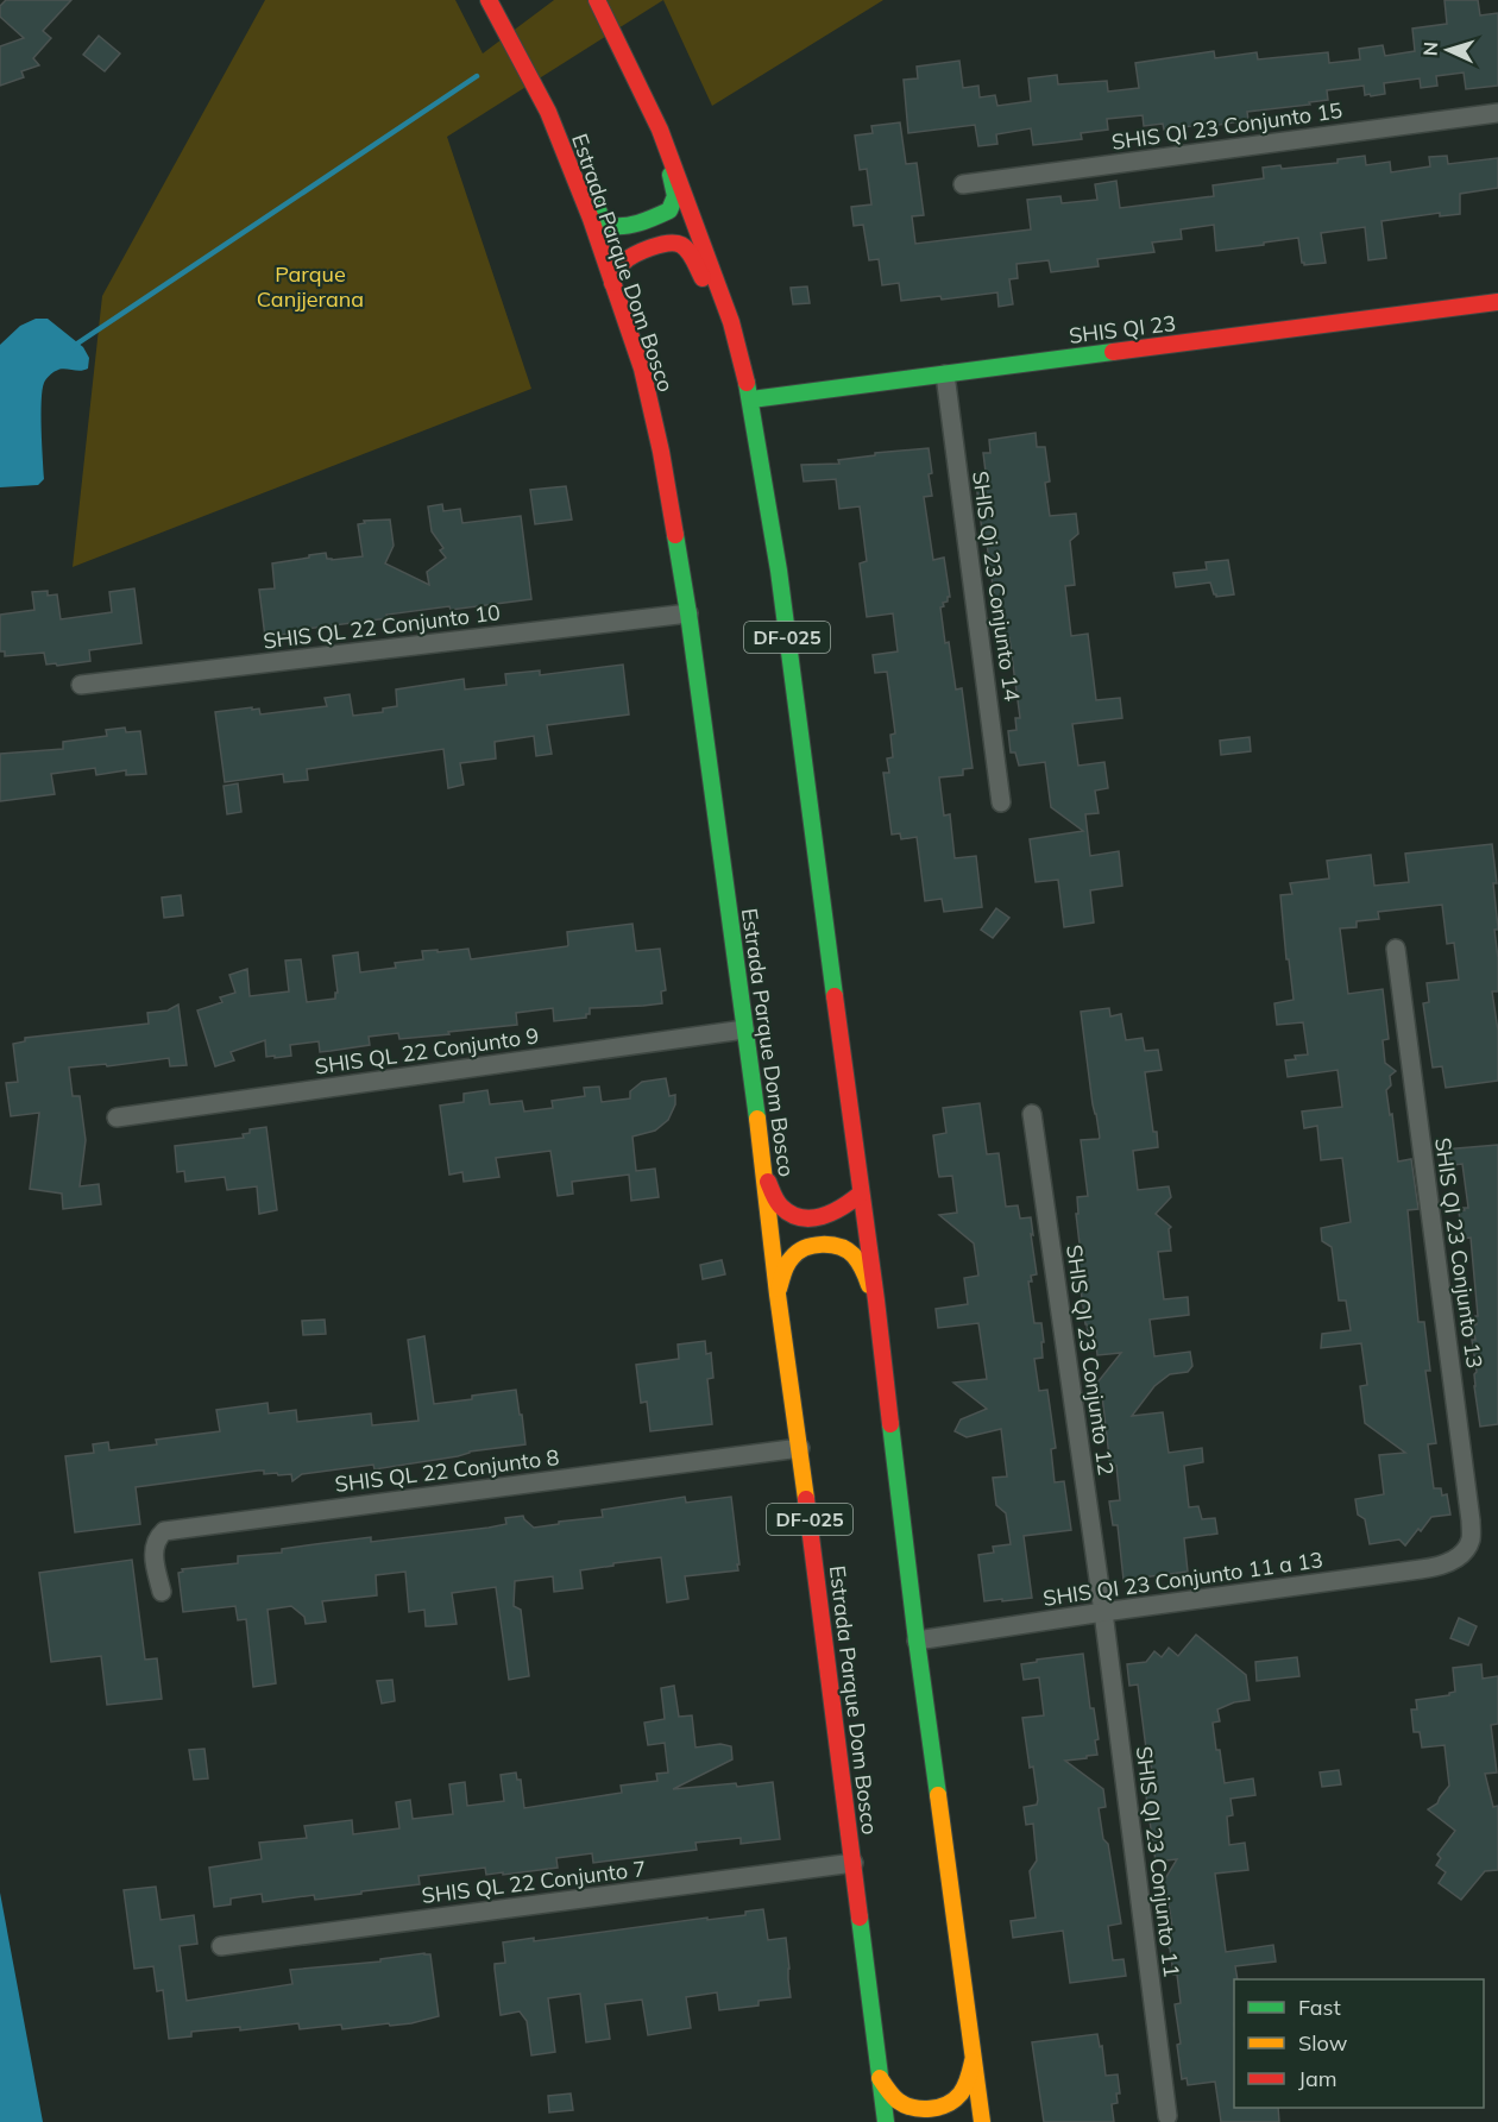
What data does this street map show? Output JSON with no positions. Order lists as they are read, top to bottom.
{
  "streets": {
    "main road": ["Estrada Parque Dom Bosco", "SHIS QI 23", "DF-025"],
    "street": [
      "SHIS QI 23 Conjunto 15",
      "SHIS Qi 23 Conjunto 14",
      "SHIS QL 22 Conjunto 10",
      "SHIS QL 22 Conjunto 9",
      "SHIS QI 23 Conjunto 13",
      "SHIS QI 23 Conjunto 12",
      "SHIS QL 22 Conjunto 8",
      "SHIS QI 23 Conjunto 11 a 13",
      "SHIS QI 23 Conjunto 11",
      "SHIS QL 22 Conjunto 7"
    ]
  },
  "crossings": [
    ["Estrada Parque Dom Bosco", "SHIS QL 22 Conjunto 10"],
    ["Estrada Parque Dom Bosco", "SHIS QL 22 Conjunto 9"],
    ["Estrada Parque Dom Bosco", "SHIS QL 22 Conjunto 8"],
    ["Estrada Parque Dom Bosco", "SHIS QL 22 Conjunto 7"],
    ["SHIS QI 23", "SHIS Qi 23 Conjunto 14"],
    ["SHIS QI 23", "DF-025"],
    ["DF-025", "SHIS QI 23 Conjunto 11 a 13"],
    ["SHIS QI 23 Conjunto 13", "SHIS QI 23 Conjunto 11 a 13"],
    ["SHIS QI 23 Conjunto 12", "SHIS QI 23 Conjunto 11 a 13"],
    ["SHIS QI 23 Conjunto 12", "SHIS QI 23 Conjunto 11"],
    ["SHIS QI 23 Conjunto 11 a 13", "SHIS QI 23 Conjunto 11"]
  ],
  "parks": ["Parque Canjjerana"],
  "legend": ["Fast", "Slow", "Jam"],
  "north": "left"
}
